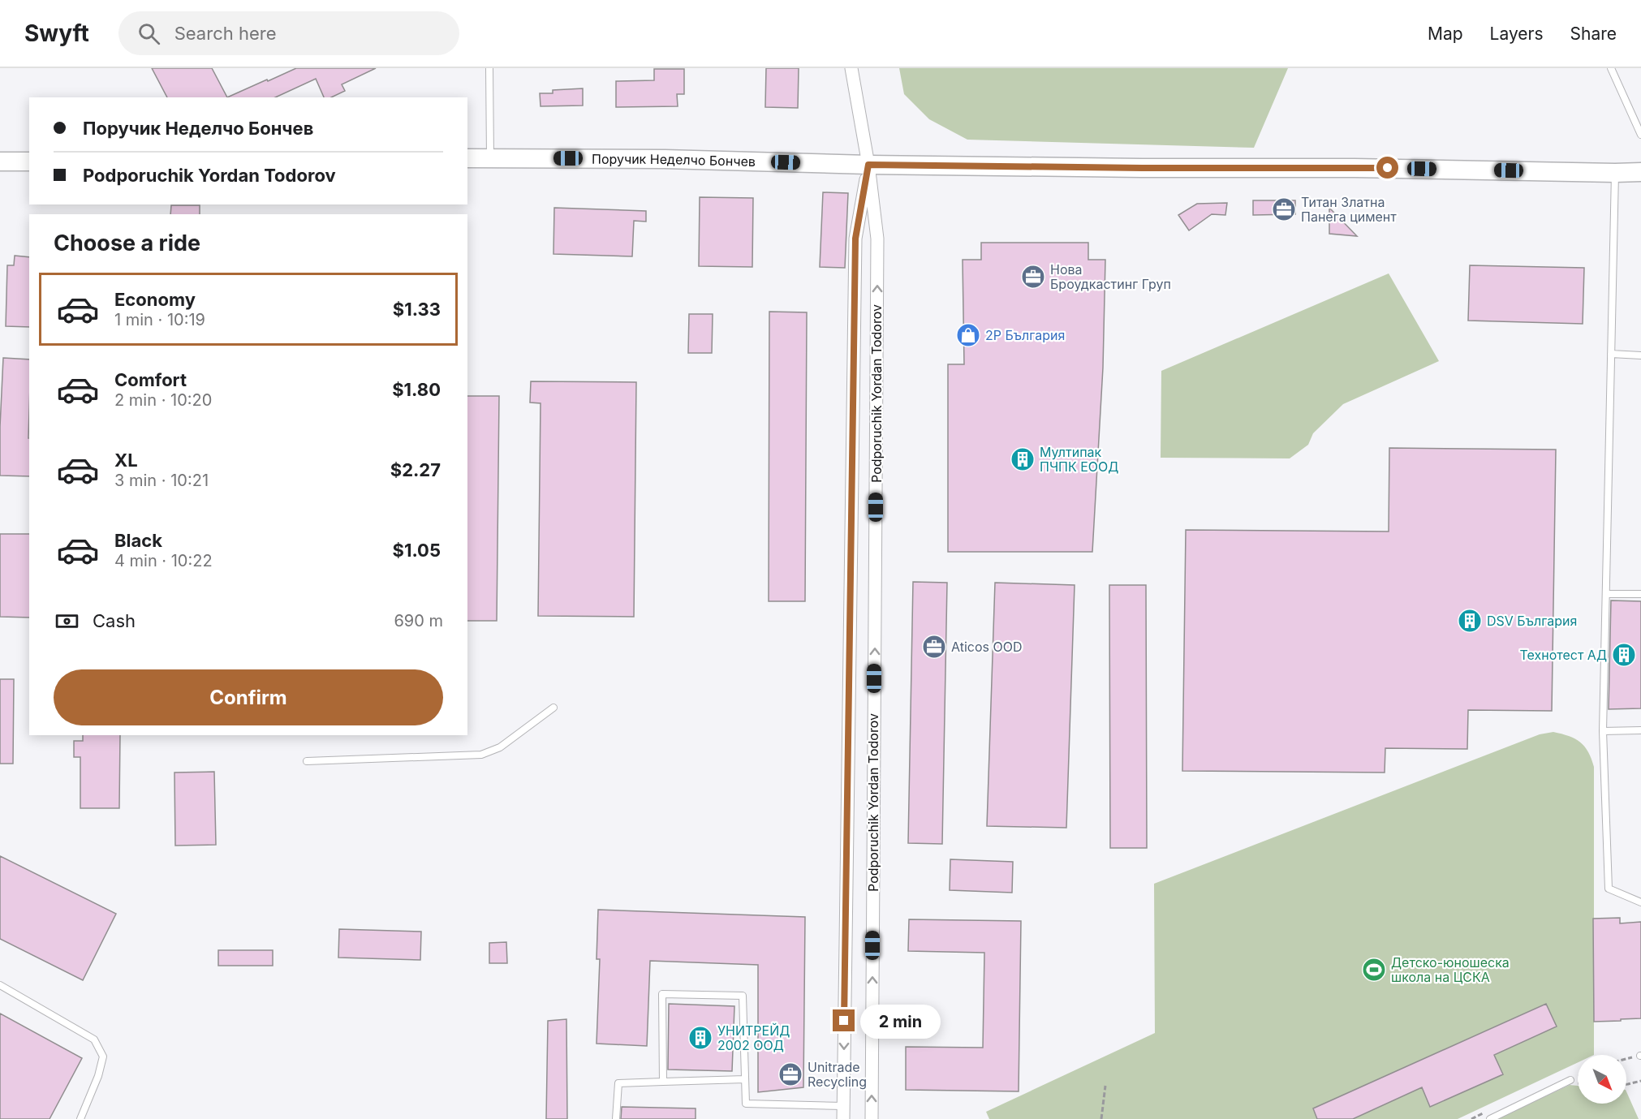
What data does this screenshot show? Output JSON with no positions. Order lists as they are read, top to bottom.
{
  "streets": {
    "street": ["Поручик Неделчо Бончев", "Podporuchik Yordan Todorov"]
  },
  "crossings": [
    ["Поручик Неделчо Бончев", "Podporuchik Yordan Todorov"]
  ],
  "places": {
    "office": [
      "Титан Златна Панега цимент",
      "Нова Броудкастинг Груп",
      "Aticos OOD",
      "Unitrade Recycling"
    ],
    "shop": ["2Р България"],
    "building": [
      "Мултипак ПЧПК ЕООД",
      "DSV България",
      "Технотест АД",
      "УНИТРЕЙД 2002 ООД"
    ],
    "sports": ["Детско-юношеска школа на ЦСКА"]
  },
  "north": "bottom right",
  "page": {
    "header": "Swyft",
    "search": "Search here",
    "nav": ["Map", "Layers", "Share"],
    "banner": ["Поручик Неделчо Бончев", "Podporuchik Yordan Todorov"],
    "heading": "Choose a ride",
    "list": [
      {
        "name": "Economy",
        "note": "1 min · 10:19",
        "value": "$1.33"
      },
      {
        "name": "Comfort",
        "note": "2 min · 10:20",
        "value": "$1.80"
      },
      {
        "name": "XL",
        "note": "3 min · 10:21",
        "value": "$2.27"
      },
      {
        "name": "Black",
        "note": "4 min · 10:22",
        "value": "$1.05"
      }
    ],
    "pay": ["Cash", "690 m"],
    "buttons": "Confirm",
    "bubble": "2 min"
  }
}
